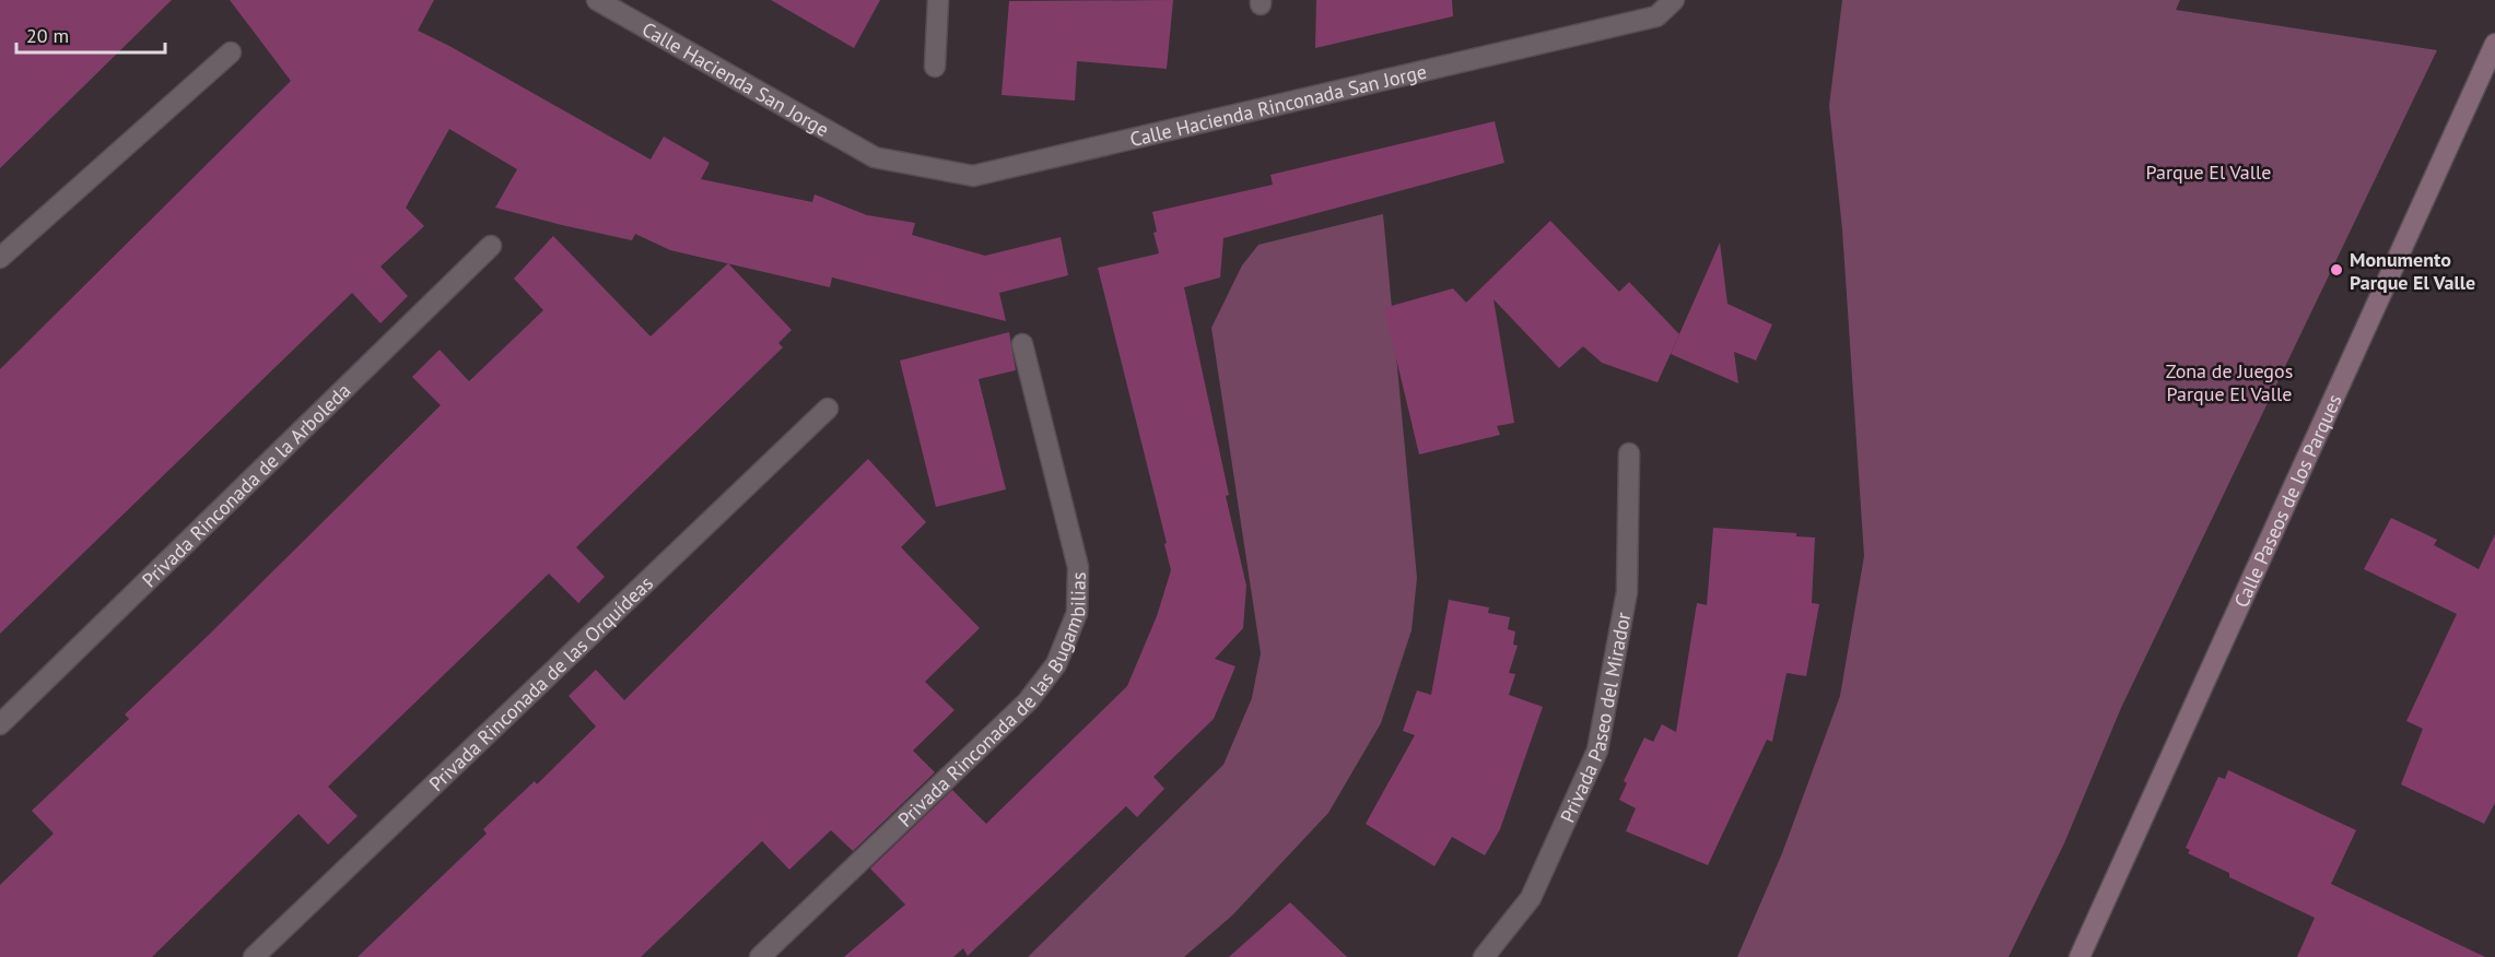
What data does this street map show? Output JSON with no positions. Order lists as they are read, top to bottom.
{
  "streets": {
    "street": [
      "Calle Hacienda San Jorge",
      "Calle Hacienda Rinconada San Jorge",
      "Privada Rinconada de la Arboleda",
      "Calle Paseos de los Parques",
      "Privada Rinconada de las Orquídeas",
      "Privada Rinconada de las Bugambilias",
      "Privada Paseo del Mirador"
    ]
  },
  "crossings": [
    ["Calle Hacienda San Jorge", "Calle Hacienda Rinconada San Jorge"]
  ],
  "parks": ["Parque El Valle", "Zona de Juegos Parque El Valle"],
  "places": ["Monumento Parque El Valle"],
  "scale_bar": "20 m"
}
